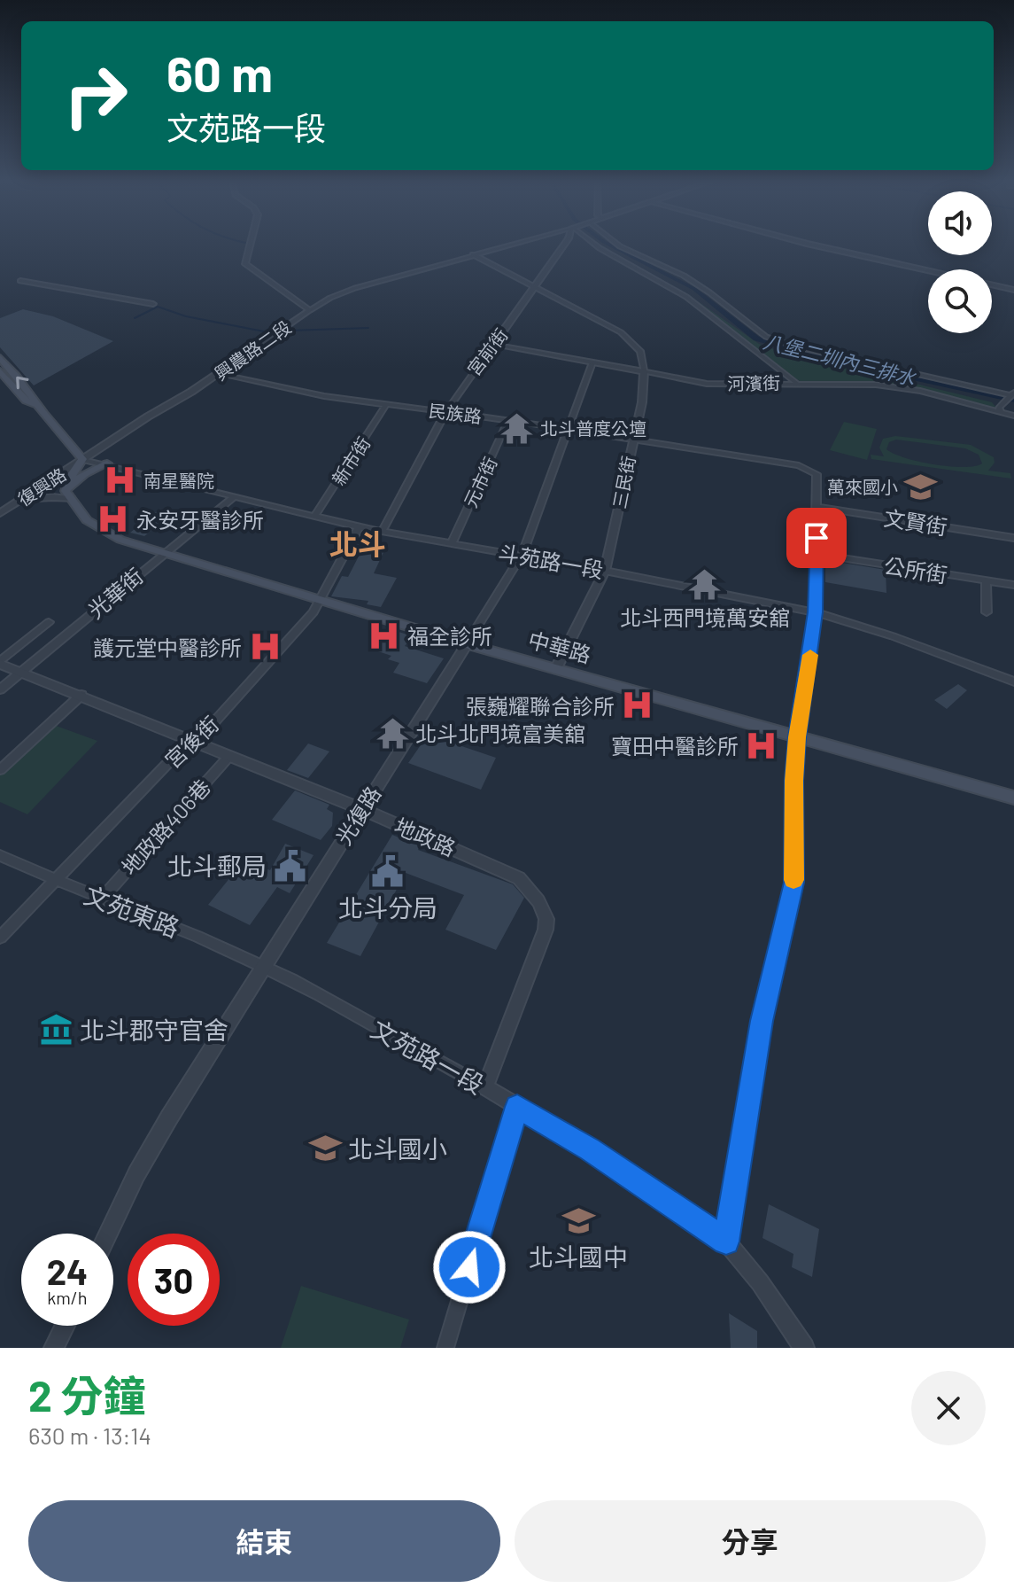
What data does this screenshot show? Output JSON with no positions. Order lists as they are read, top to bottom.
{
  "streets": {
    "main road": ["中華路"],
    "street": [
      "興農路二段",
      "宮前街",
      "河濱街",
      "民族路",
      "新市街",
      "元市街",
      "三民街",
      "復興路",
      "文賢街",
      "斗苑路一段",
      "公所街",
      "光華街",
      "宮後街",
      "光復路",
      "地政路406巷",
      "地政路",
      "文苑東路",
      "文苑路一段"
    ]
  },
  "crossings": [
    ["興農路二段", "民族路"],
    ["興農路二段", "復興路"],
    ["興農路二段", "斗苑路一段"],
    ["宮前街", "河濱街"],
    ["宮前街", "民族路"],
    ["宮前街", "三民街"],
    ["宮前街", "斗苑路一段"],
    ["河濱街", "三民街"],
    ["河濱街", "光復路"],
    ["民族路", "新市街"],
    ["民族路", "元市街"],
    ["民族路", "三民街"],
    ["民族路", "文賢街"],
    ["民族路", "光復路"],
    ["新市街", "斗苑路一段"],
    ["元市街", "斗苑路一段"],
    ["三民街", "斗苑路一段"],
    ["三民街", "中華路"],
    ["復興路", "斗苑路一段"],
    ["斗苑路一段", "光華街"],
    ["斗苑路一段", "宮後街"],
    ["斗苑路一段", "光復路"],
    ["光華街", "中華路"],
    ["光華街", "地政路"],
    ["中華路", "宮後街"],
    ["中華路", "光復路"],
    ["宮後街", "地政路"],
    ["宮後街", "文苑東路"],
    ["光復路", "地政路"],
    ["光復路", "文苑東路"],
    ["光復路", "文苑路一段"],
    ["地政路406巷", "地政路"],
    ["地政路406巷", "文苑東路"],
    ["地政路", "文苑路一段"],
    ["文苑東路", "文苑路一段"]
  ],
  "districts": ["北斗"],
  "water": ["八堡二圳內三排水"],
  "places": {
    "temple": ["北斗普度公壇", "北斗西門境萬安舘", "北斗北門境富美舘"],
    "hospital": [
      "南星醫院",
      "永安牙醫診所",
      "福全診所",
      "護元堂中醫診所",
      "張巍耀聯合診所",
      "寶田中醫診所"
    ],
    "school or university": ["萬來國小", "北斗國小", "北斗國中"],
    "public building": ["北斗郵局", "北斗分局"],
    "museum": ["北斗郡守官舍"]
  },
  "page": {
    "turn": ["60 m", "文苑路一段"],
    "speed": "24 km/h",
    "limit": "30",
    "heading": ["2 分鐘", "630 m · 13:14"],
    "buttons": ["結束", "分享"]
  }
}
